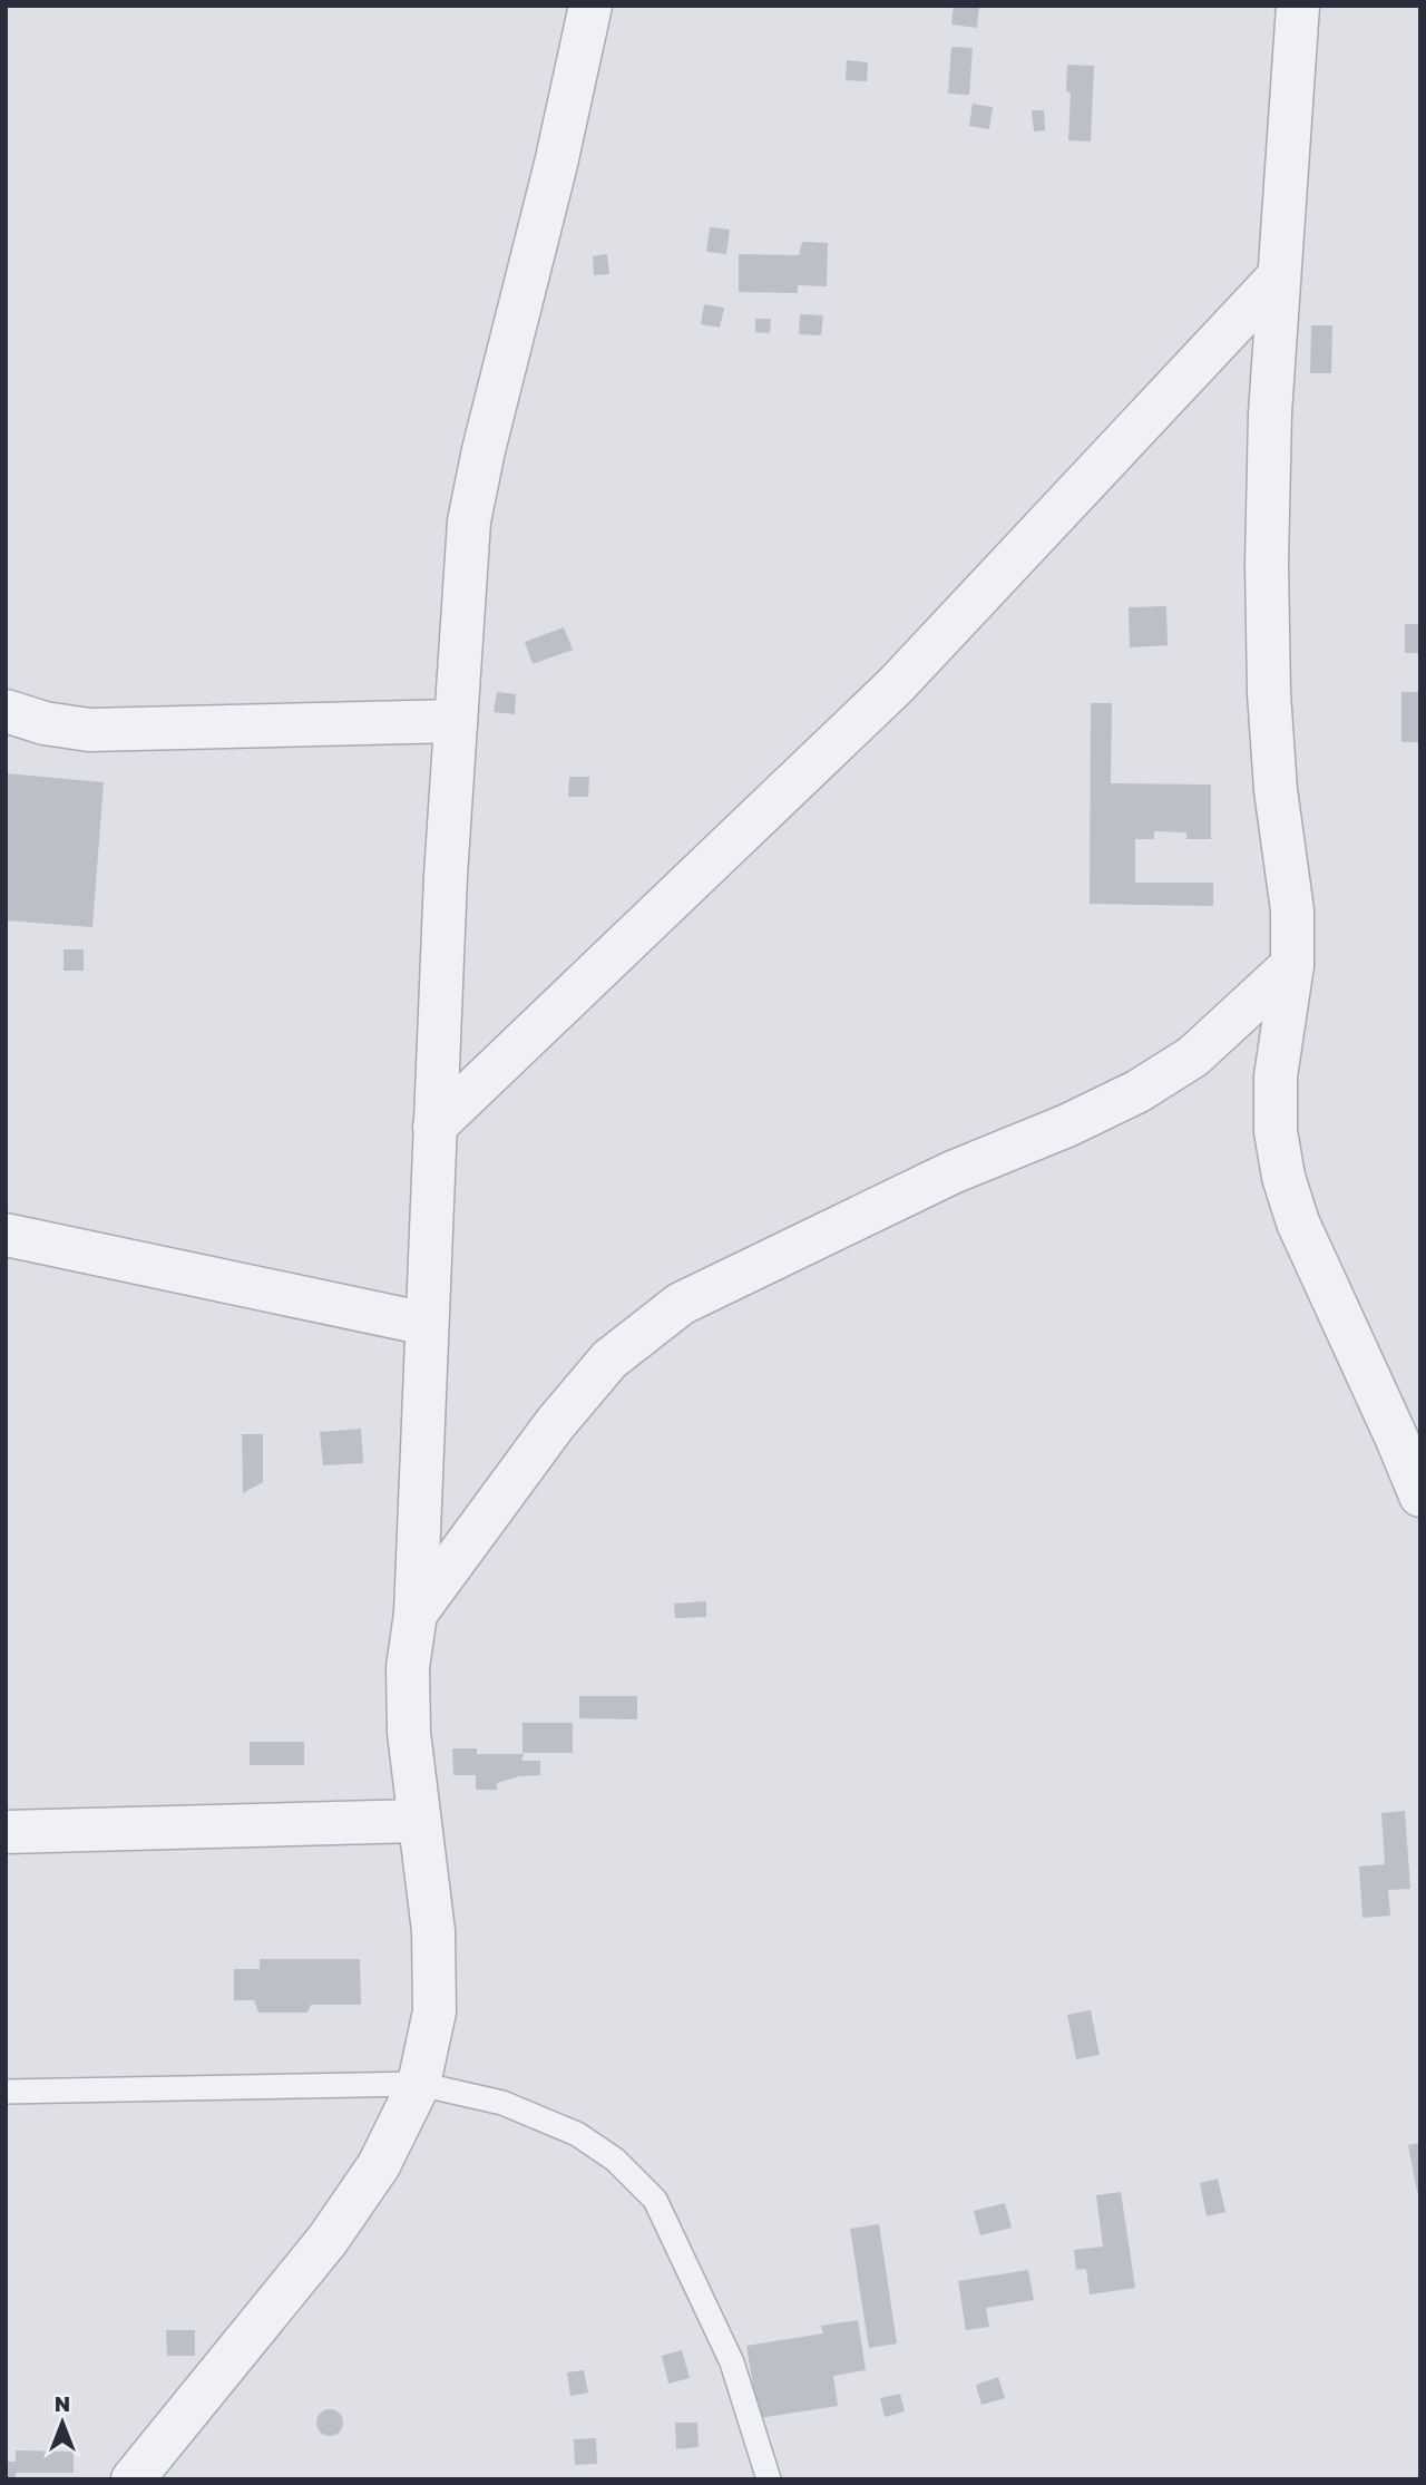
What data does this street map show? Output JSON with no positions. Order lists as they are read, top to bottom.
{
  "north": "top"
}
